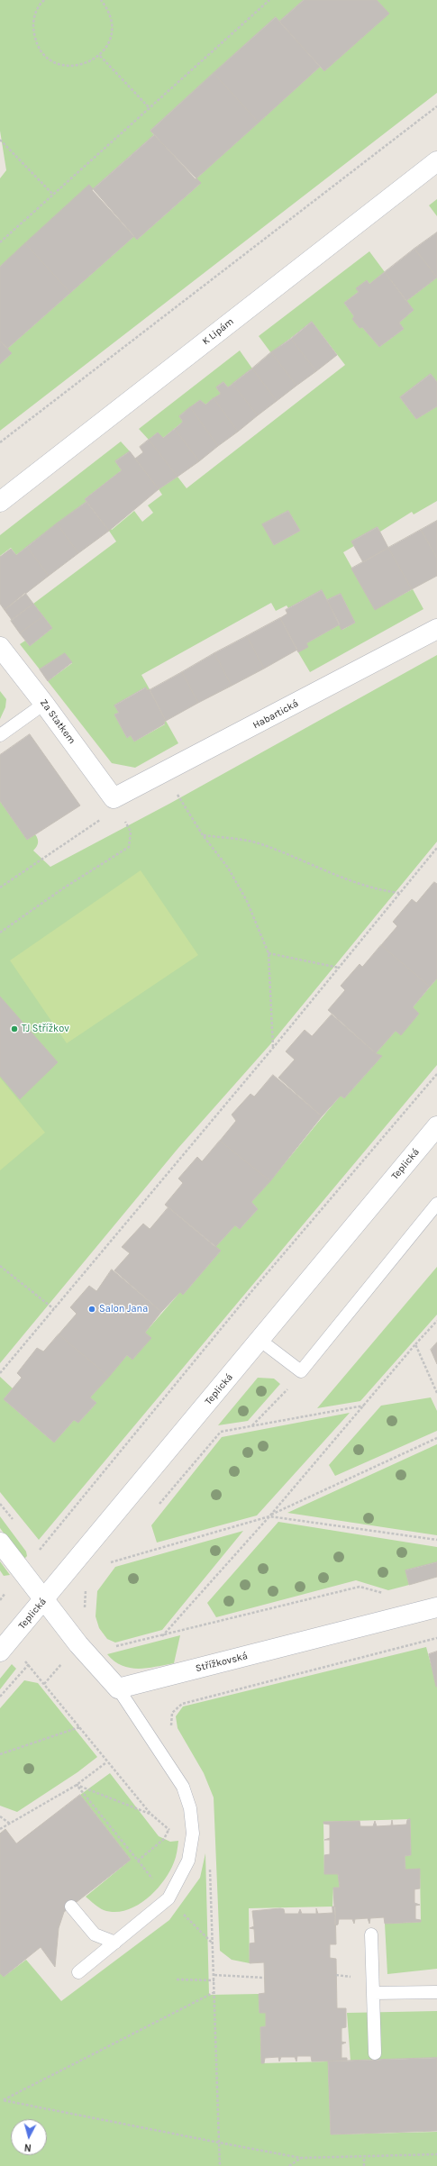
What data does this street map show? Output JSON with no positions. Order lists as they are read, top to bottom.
{
  "streets": {
    "street": [
      "K Lipám",
      "Habartická",
      "Za Statkem",
      "Teplická",
      "Střížkovská"
    ]
  },
  "crossings": [
    ["Habartická", "Za Statkem"]
  ],
  "places": ["TJ Střížkov", "Salon Jana"],
  "north": "bottom"
}
